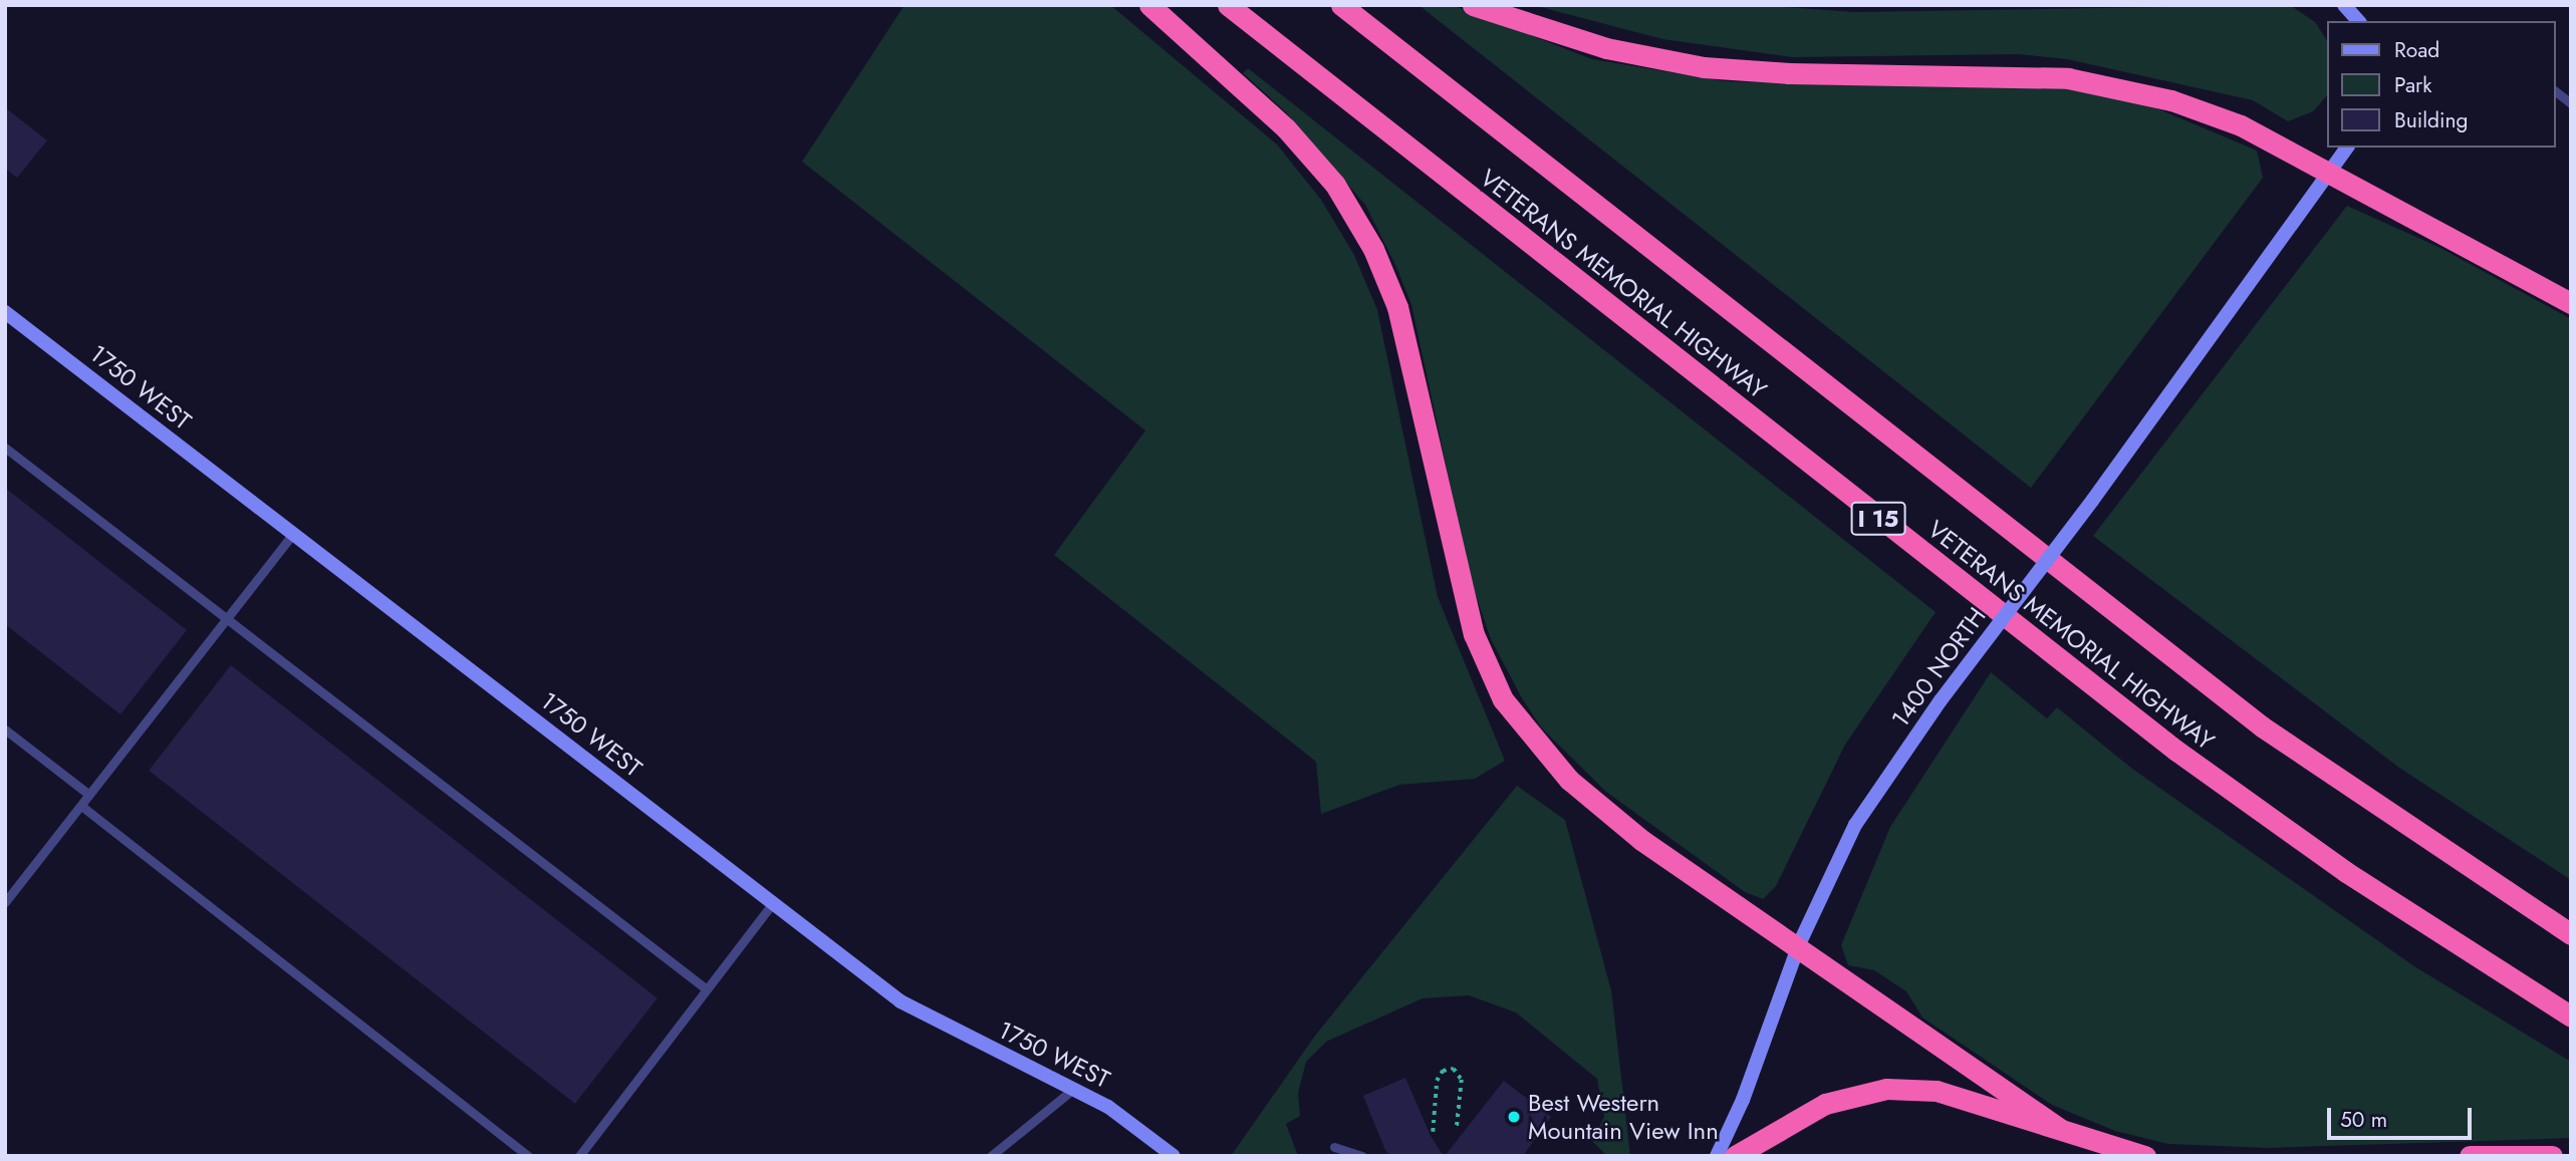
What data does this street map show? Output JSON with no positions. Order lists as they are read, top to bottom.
{
  "streets": {
    "highway": ["VETERANS MEMORIAL HIGHWAY", "I 15"],
    "street": ["1750 WEST", "1400 NORTH"]
  },
  "places": ["Best Western Mountain View Inn"],
  "legend": ["Road", "Park", "Building"],
  "scale_bar": "50 m"
}
